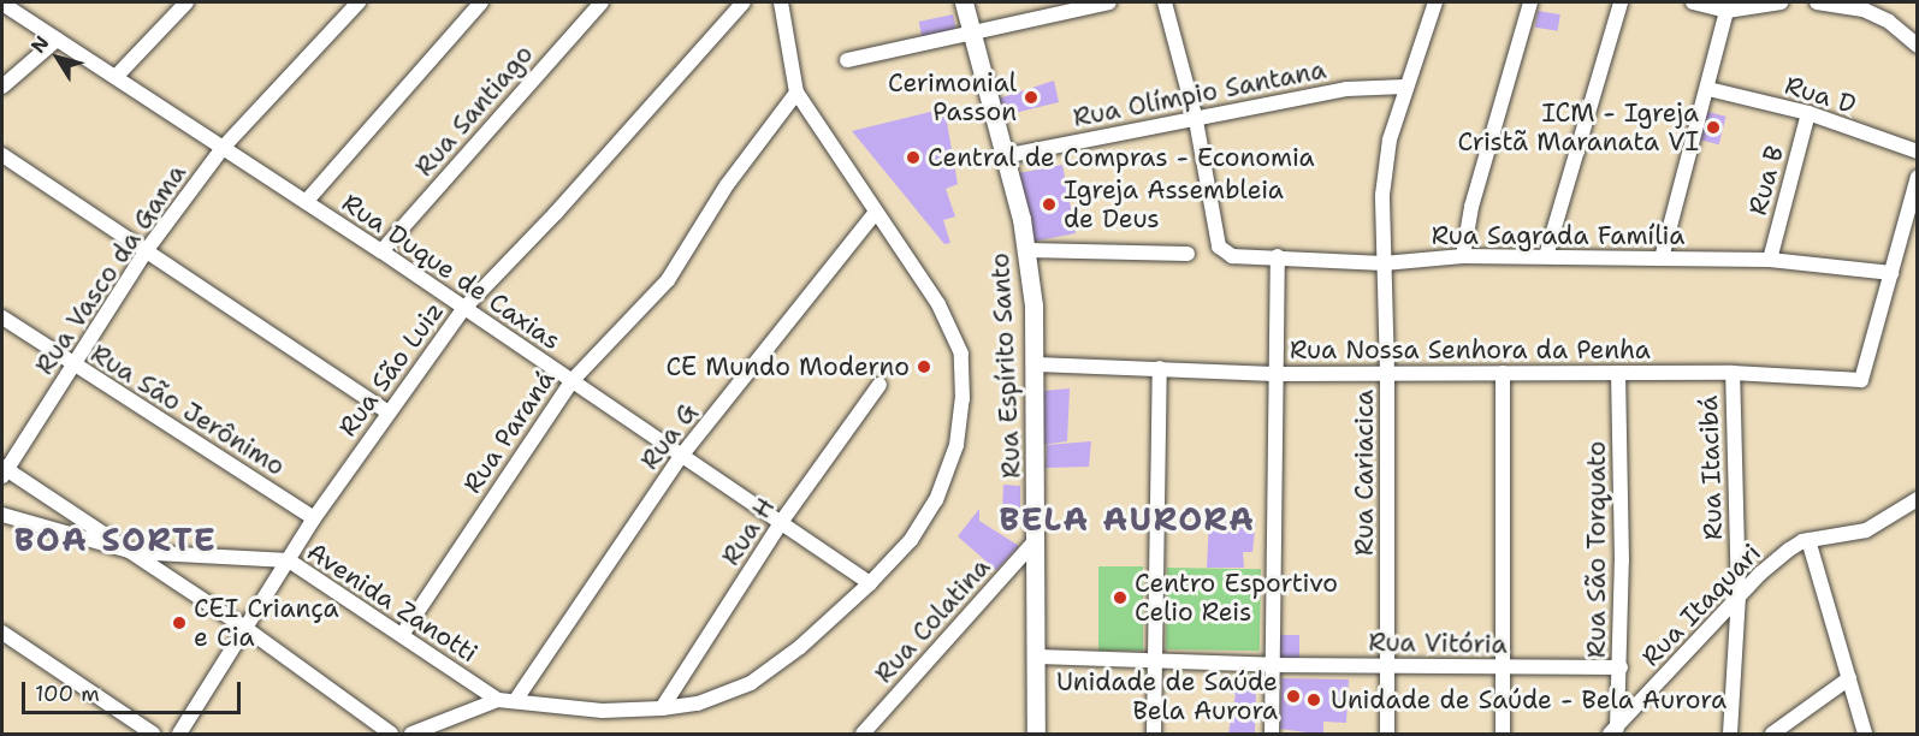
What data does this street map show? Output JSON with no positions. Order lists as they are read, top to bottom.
{
  "streets": {
    "street": [
      "Rua Olímpio Santana",
      "Rua D",
      "Rua Santiago",
      "Rua B",
      "Rua Sagrada Família",
      "Rua Vasco da Gama",
      "Rua Duque de Caxias",
      "Rua Nossa Senhora da Penha",
      "Rua Espírito Santo",
      "Rua São Luiz",
      "Rua São Jerônimo",
      "Rua Paraná",
      "Rua G",
      "Rua Itacibá",
      "Rua Cariacica",
      "Rua H",
      "Rua São Torquato",
      "Avenida Zanotti",
      "Rua Itaquari",
      "Rua Colatina",
      "Rua Vitória"
    ]
  },
  "crossings": [
    ["Rua Olímpio Santana", "Rua Sagrada Família"],
    ["Rua Olímpio Santana", "Rua Espírito Santo"],
    ["Rua Olímpio Santana", "Rua Cariacica"],
    ["Rua D", "Rua B"],
    ["Rua Santiago", "Rua Duque de Caxias"],
    ["Rua B", "Rua Sagrada Família"],
    ["Rua Sagrada Família", "Rua Nossa Senhora da Penha"],
    ["Rua Sagrada Família", "Rua Cariacica"],
    ["Rua Vasco da Gama", "Rua Duque de Caxias"],
    ["Rua Vasco da Gama", "Rua São Jerônimo"],
    ["Rua Duque de Caxias", "Rua São Luiz"],
    ["Rua Duque de Caxias", "Rua Paraná"],
    ["Rua Duque de Caxias", "Rua G"],
    ["Rua Duque de Caxias", "Rua H"],
    ["Rua Nossa Senhora da Penha", "Rua Espírito Santo"],
    ["Rua Nossa Senhora da Penha", "Rua Itacibá"],
    ["Rua Nossa Senhora da Penha", "Rua Cariacica"],
    ["Rua Nossa Senhora da Penha", "Rua São Torquato"],
    ["Rua Espírito Santo", "Rua Colatina"],
    ["Rua Espírito Santo", "Rua Vitória"],
    ["Rua São Luiz", "Rua São Jerônimo"],
    ["Rua São Luiz", "Avenida Zanotti"],
    ["Rua Paraná", "Avenida Zanotti"],
    ["Rua Itacibá", "Rua Itaquari"],
    ["Rua Cariacica", "Rua Vitória"],
    ["Rua São Torquato", "Rua Itaquari"],
    ["Rua São Torquato", "Rua Vitória"]
  ],
  "districts": ["BELA AURORA", "BOA SORTE"],
  "places": [
    "Cerimonial Passon",
    "ICM - Igreja Cristã Maranata VI",
    "Central de Compras - Economia",
    "Igreja Assembleia de Deus",
    "CE Mundo Moderno",
    "Centro Esportivo Celio Reis",
    "CEI Criança e Cia",
    "Unidade de Saúde Bela Aurora",
    "Unidade de Saúde - Bela Aurora"
  ],
  "scale_bar": "100 m",
  "north": "top left"
}
